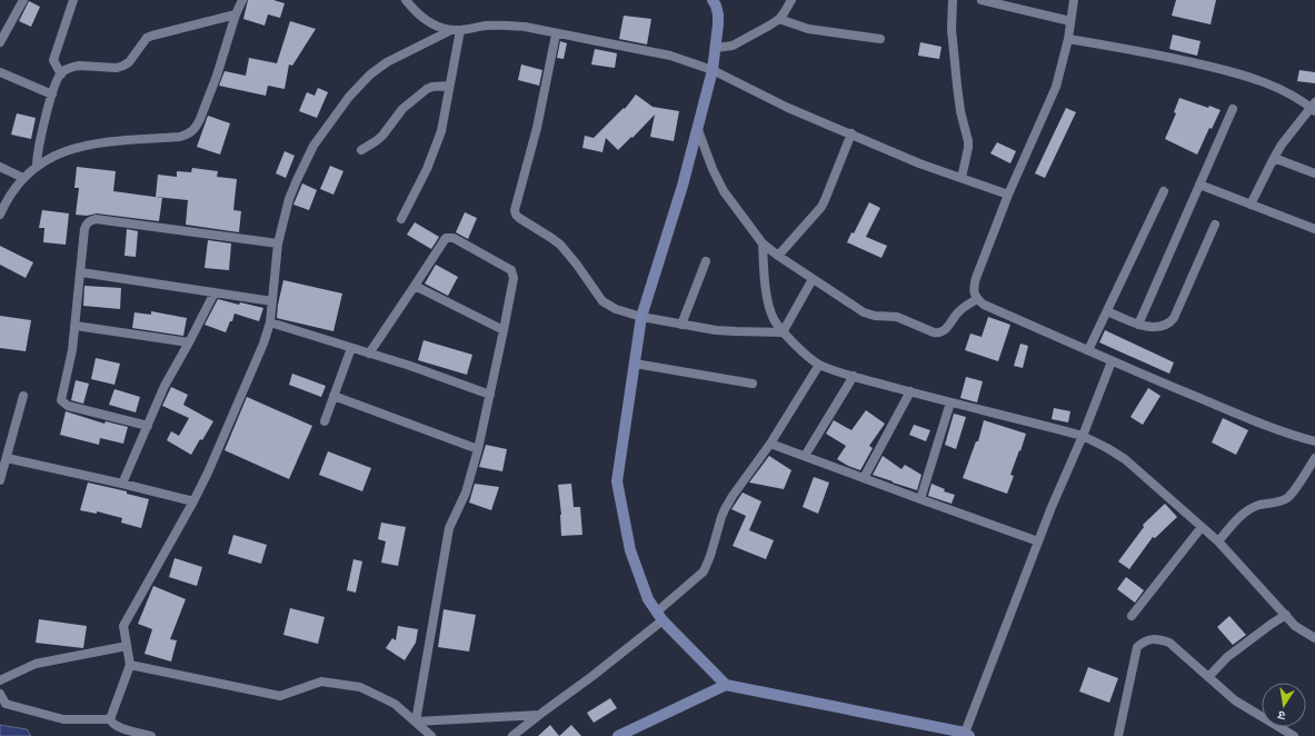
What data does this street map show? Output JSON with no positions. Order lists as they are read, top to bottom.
{
  "north": "bottom"
}
